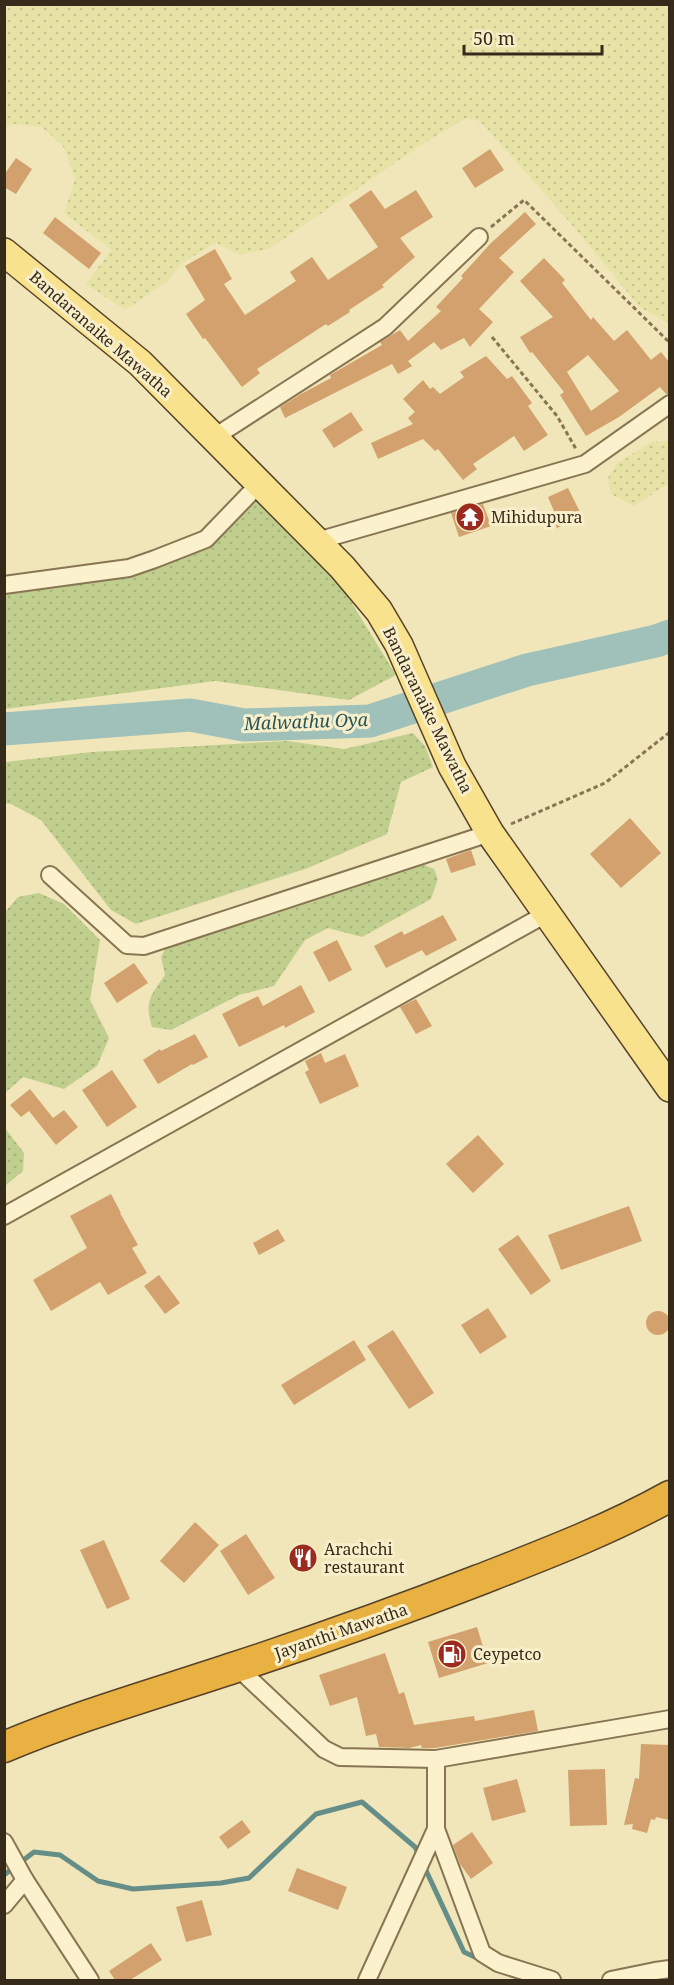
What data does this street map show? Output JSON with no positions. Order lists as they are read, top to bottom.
{
  "streets": {
    "highway": ["Jayanthi Mawatha"],
    "main road": ["Bandaranaike Mawatha"]
  },
  "water": ["Malwathu Oya"],
  "places": {
    "temple": ["Mihidupura"],
    "restaurant": ["Arachchi restaurant"],
    "fuel station": ["Ceypetco"]
  },
  "scale_bar": "50 m"
}
